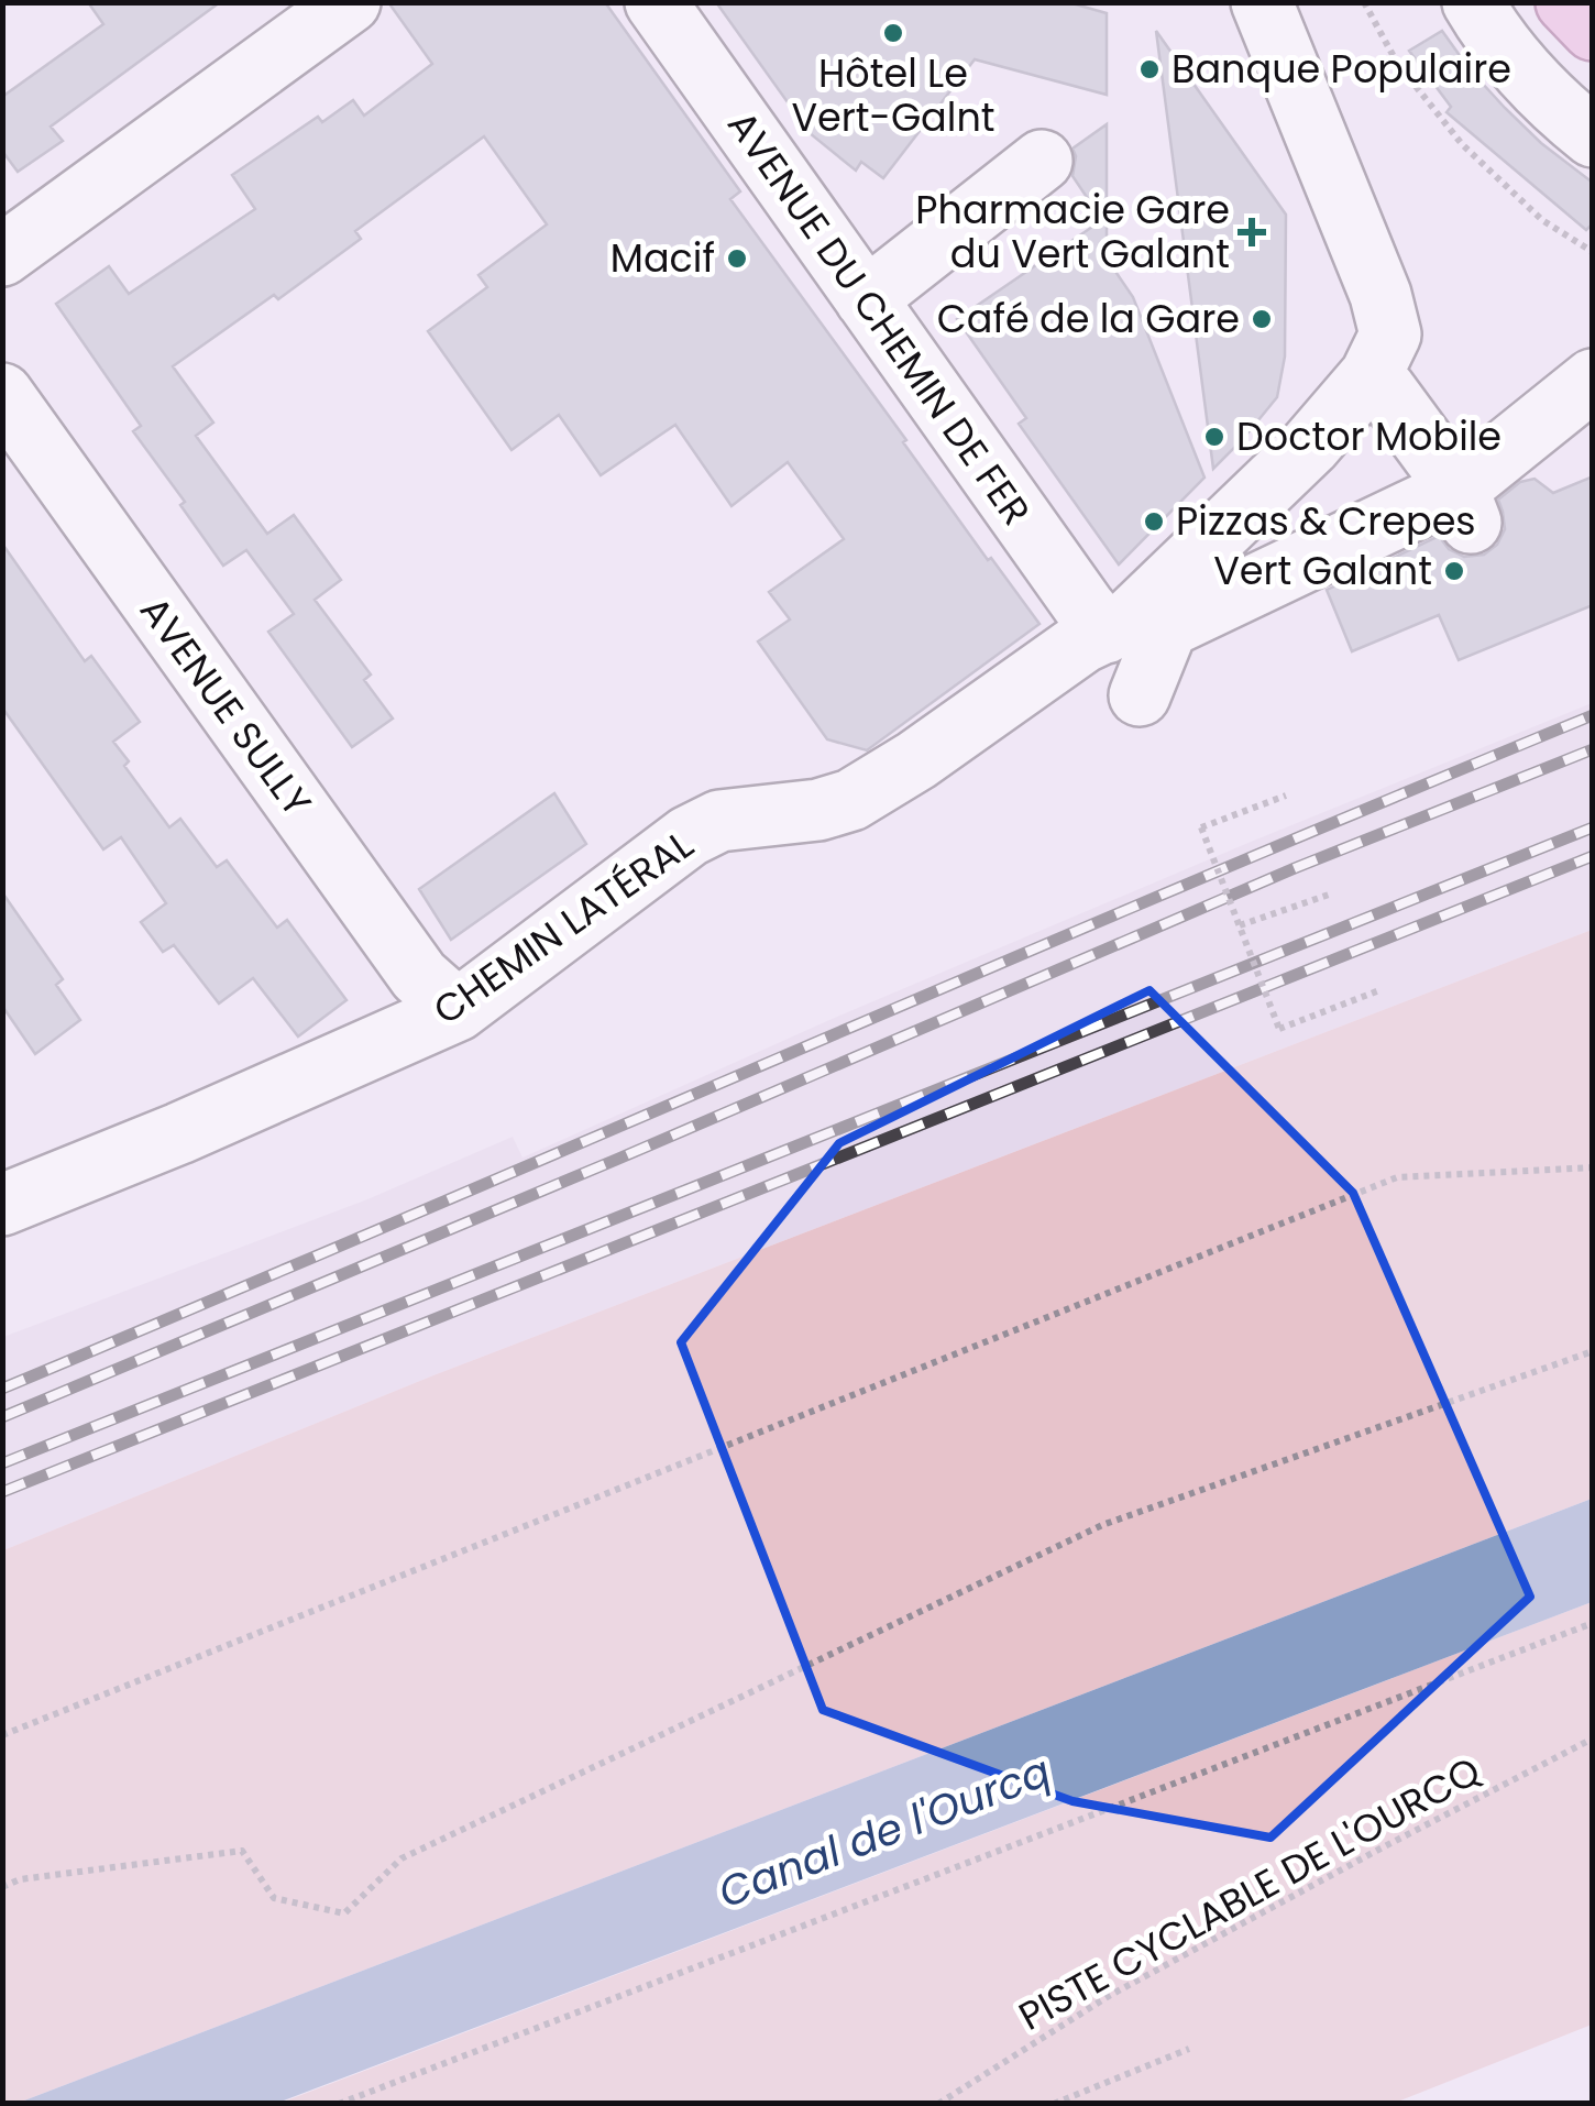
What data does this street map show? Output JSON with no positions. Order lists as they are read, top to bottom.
{
  "streets": {
    "street": ["AVENUE DU CHEMIN DE FER", "AVENUE SULLY", "CHEMIN LATÉRAL"],
    "path": ["PISTE CYCLABLE DE L'OURCQ"]
  },
  "crossings": [
    ["AVENUE DU CHEMIN DE FER", "CHEMIN LATÉRAL"],
    ["AVENUE SULLY", "CHEMIN LATÉRAL"]
  ],
  "water": ["Canal de l'Ourcq"],
  "places": {
    "other": [
      "Hôtel Le Vert-Galnt",
      "Banque Populaire",
      "Macif",
      "Café de la Gare",
      "Doctor Mobile",
      "Pizzas & Crepes",
      "Vert Galant"
    ],
    "health": ["Pharmacie Gare du Vert Galant"]
  }
}
